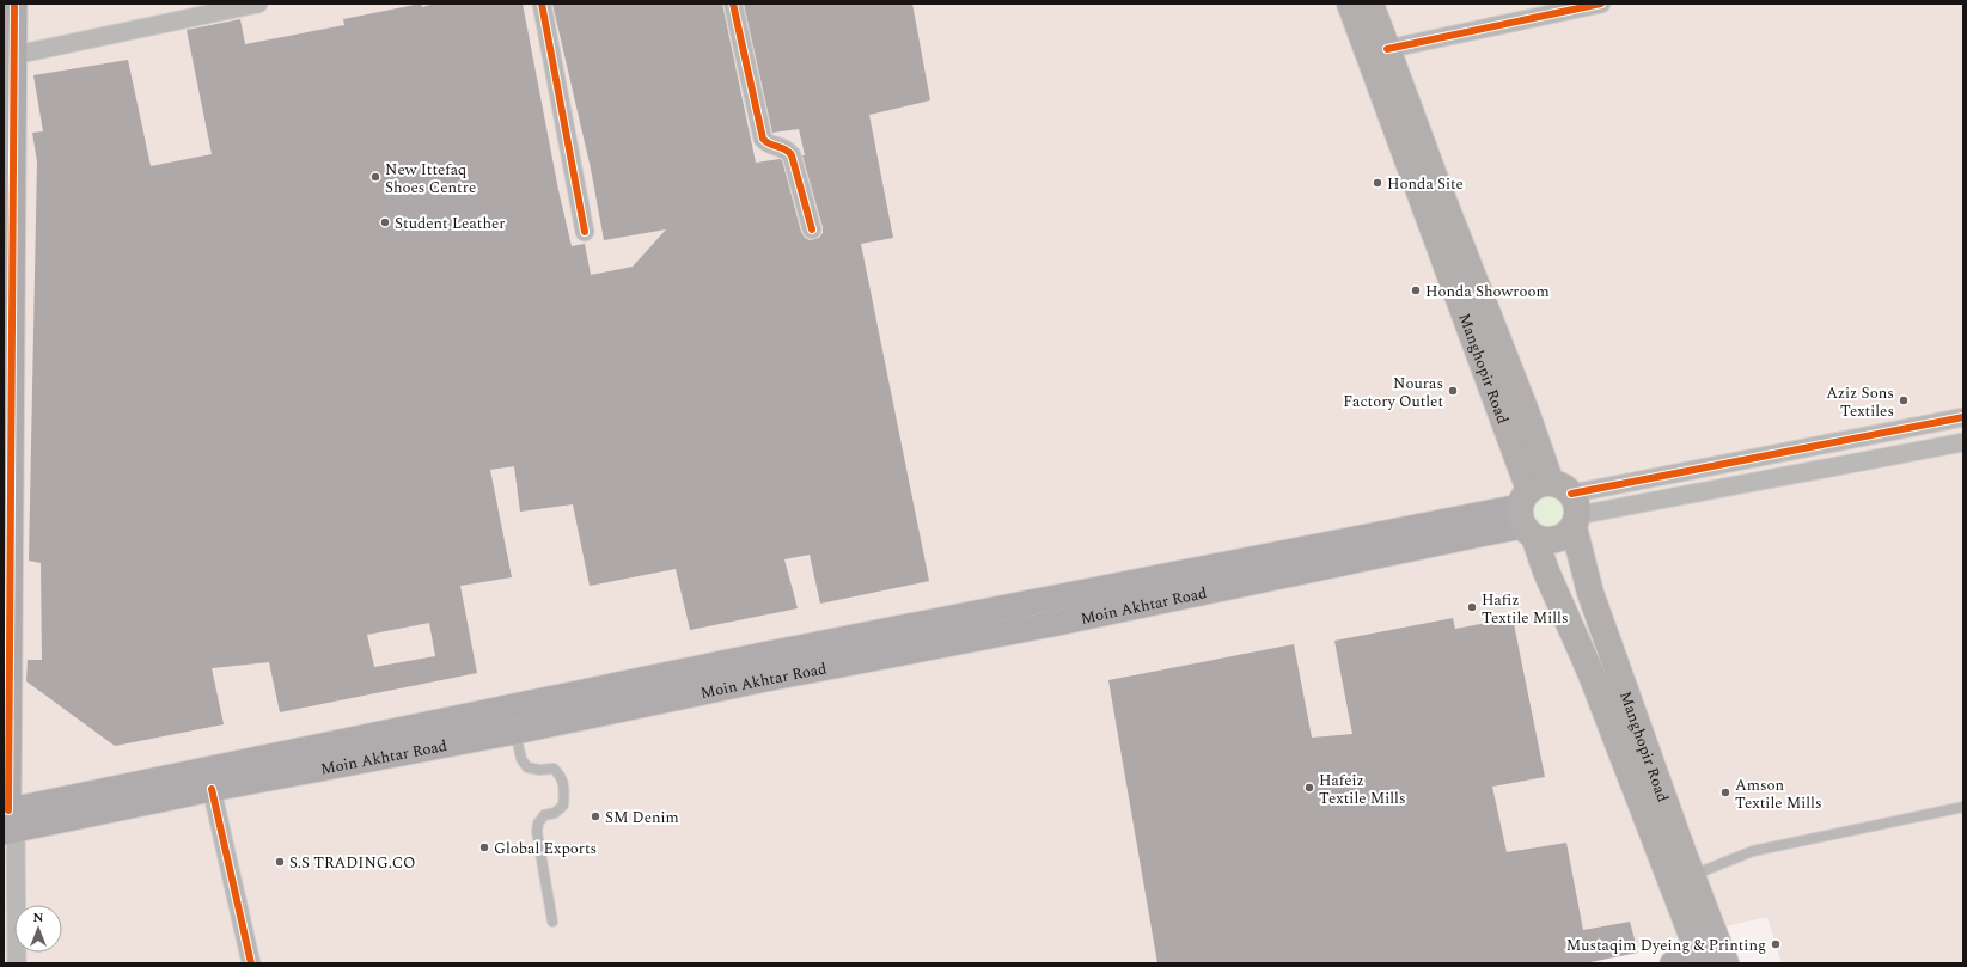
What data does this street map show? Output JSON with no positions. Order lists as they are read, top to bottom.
{
  "streets": {
    "main road": ["Manghopir Road", "Moin Akhtar Road"]
  },
  "crossings": [
    ["Manghopir Road", "Moin Akhtar Road"]
  ],
  "places": [
    "New Ittefaq Shoes Centre",
    "Honda Site",
    "Student Leather",
    "Honda Showroom",
    "Nouras Factory Outlet",
    "Aziz Sons Textiles",
    "Hafiz Textile Mills",
    "Hafeiz Textile Mills",
    "Amson Textile Mills",
    "SM Denim",
    "Global Exports",
    "S.S TRADING.CO",
    "Mustaqim Dyeing & Printing"
  ],
  "north": "top"
}
